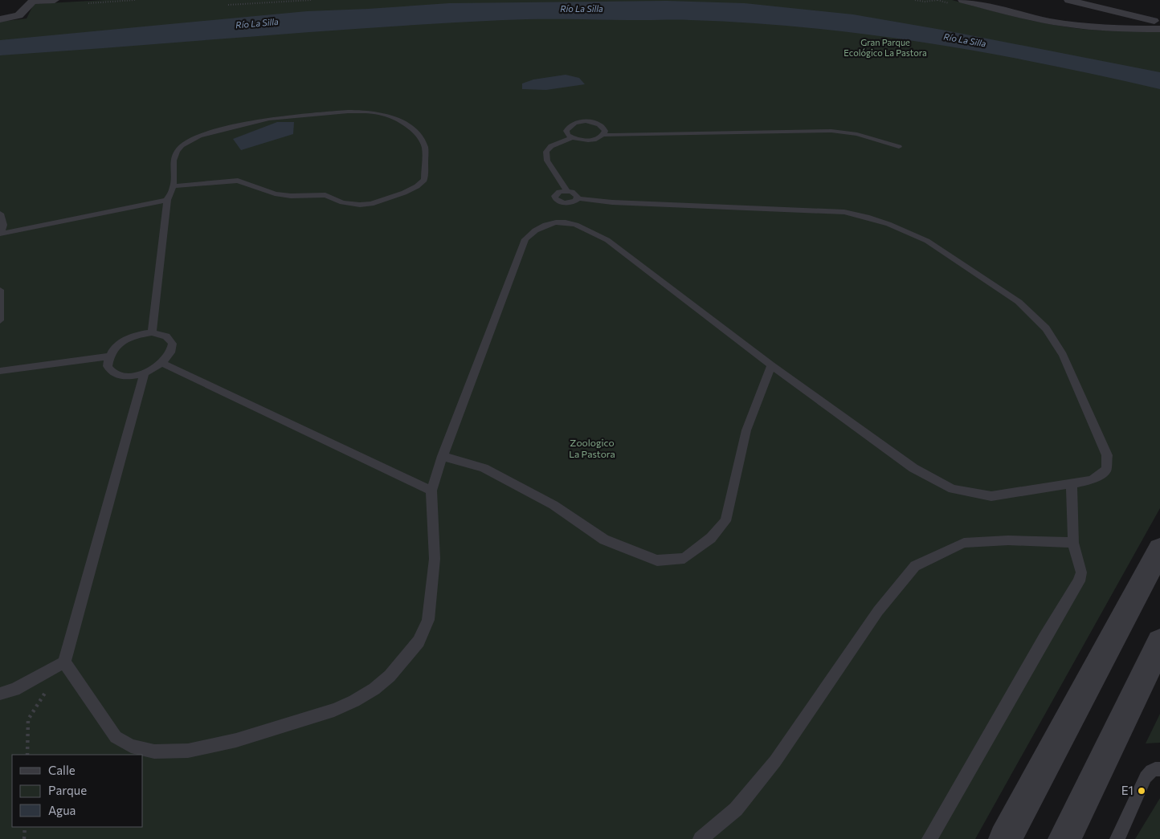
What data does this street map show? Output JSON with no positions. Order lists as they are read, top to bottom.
{
  "water": ["Río La Silla"],
  "parks": ["Gran Parque Ecológico La Pastora", "Zoologico La Pastora"],
  "places": ["E1"],
  "legend": ["Calle", "Parque", "Agua"]
}
